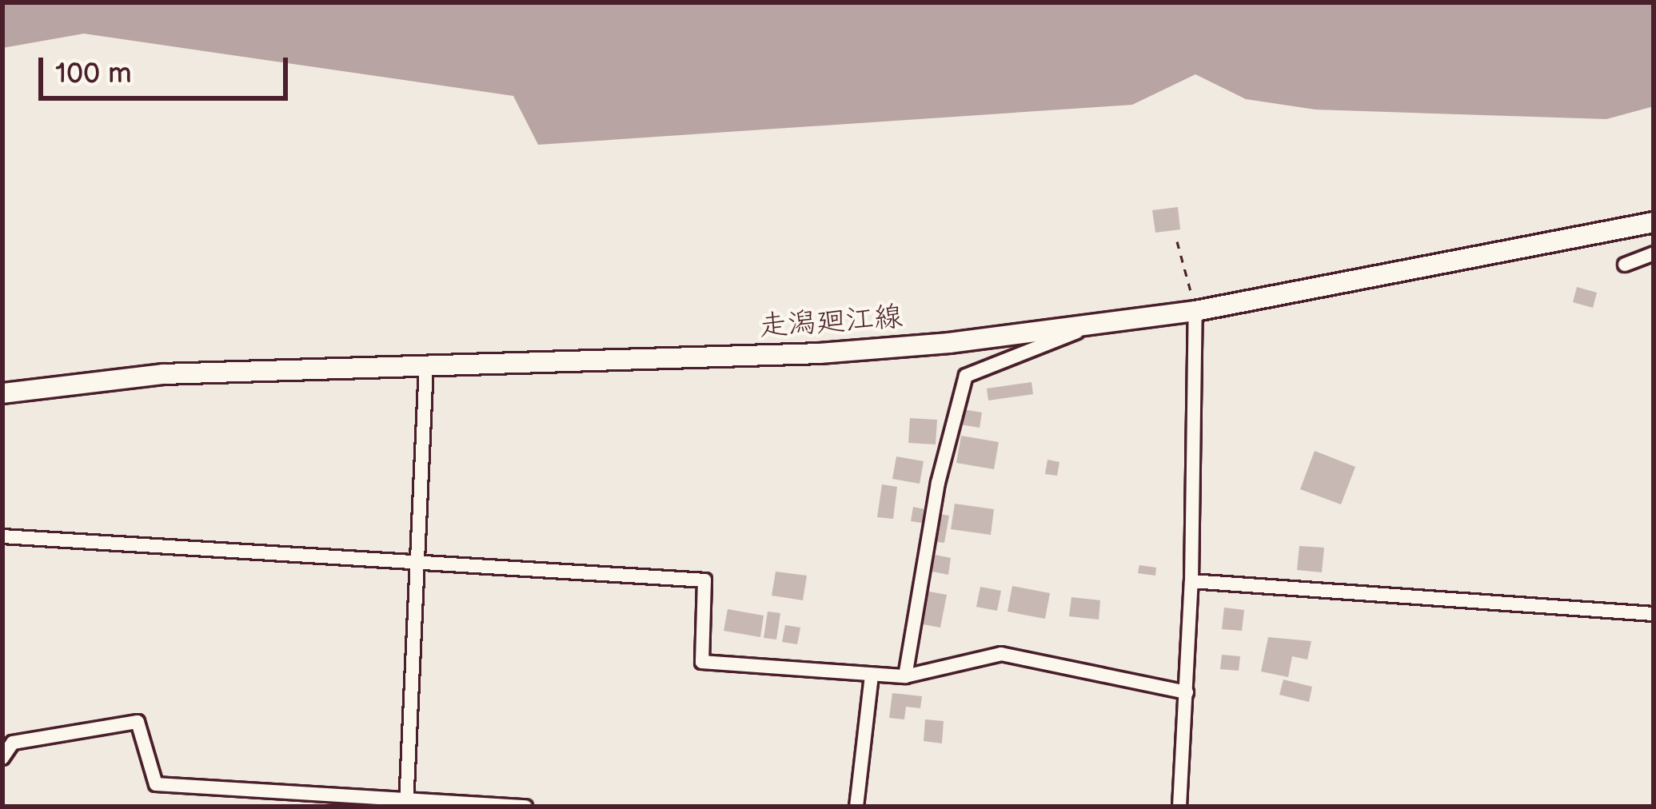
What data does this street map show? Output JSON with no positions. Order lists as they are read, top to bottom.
{
  "streets": {
    "main road": ["走潟廻江線"]
  },
  "scale_bar": "100 m"
}
